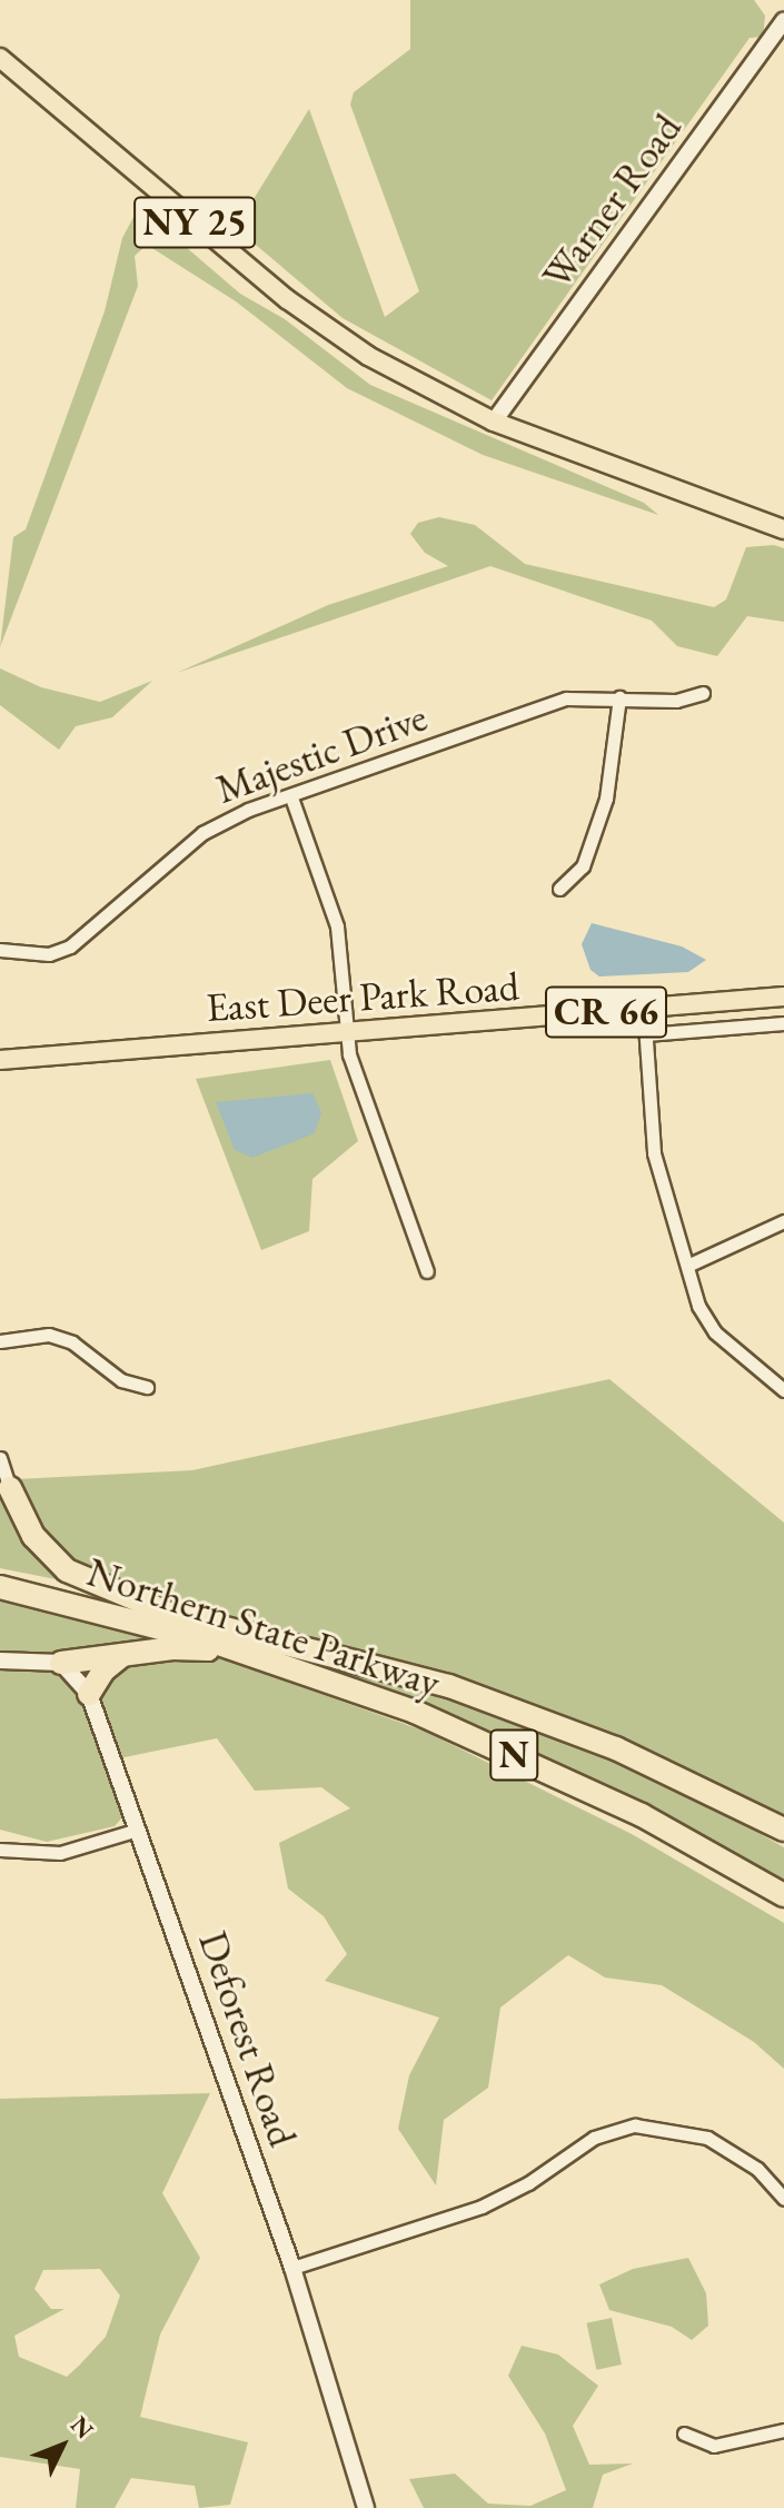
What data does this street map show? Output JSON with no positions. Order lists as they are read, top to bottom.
{
  "streets": {
    "highway": ["Northern State Parkway", "N"],
    "main road": ["NY 25", "East Deer Park Road", "CR 66"],
    "street": ["Warner Road", "Majestic Drive", "Deforest Road"]
  },
  "crossings": [
    ["Warner Road", "NY 25"]
  ],
  "north": "top right"
}
